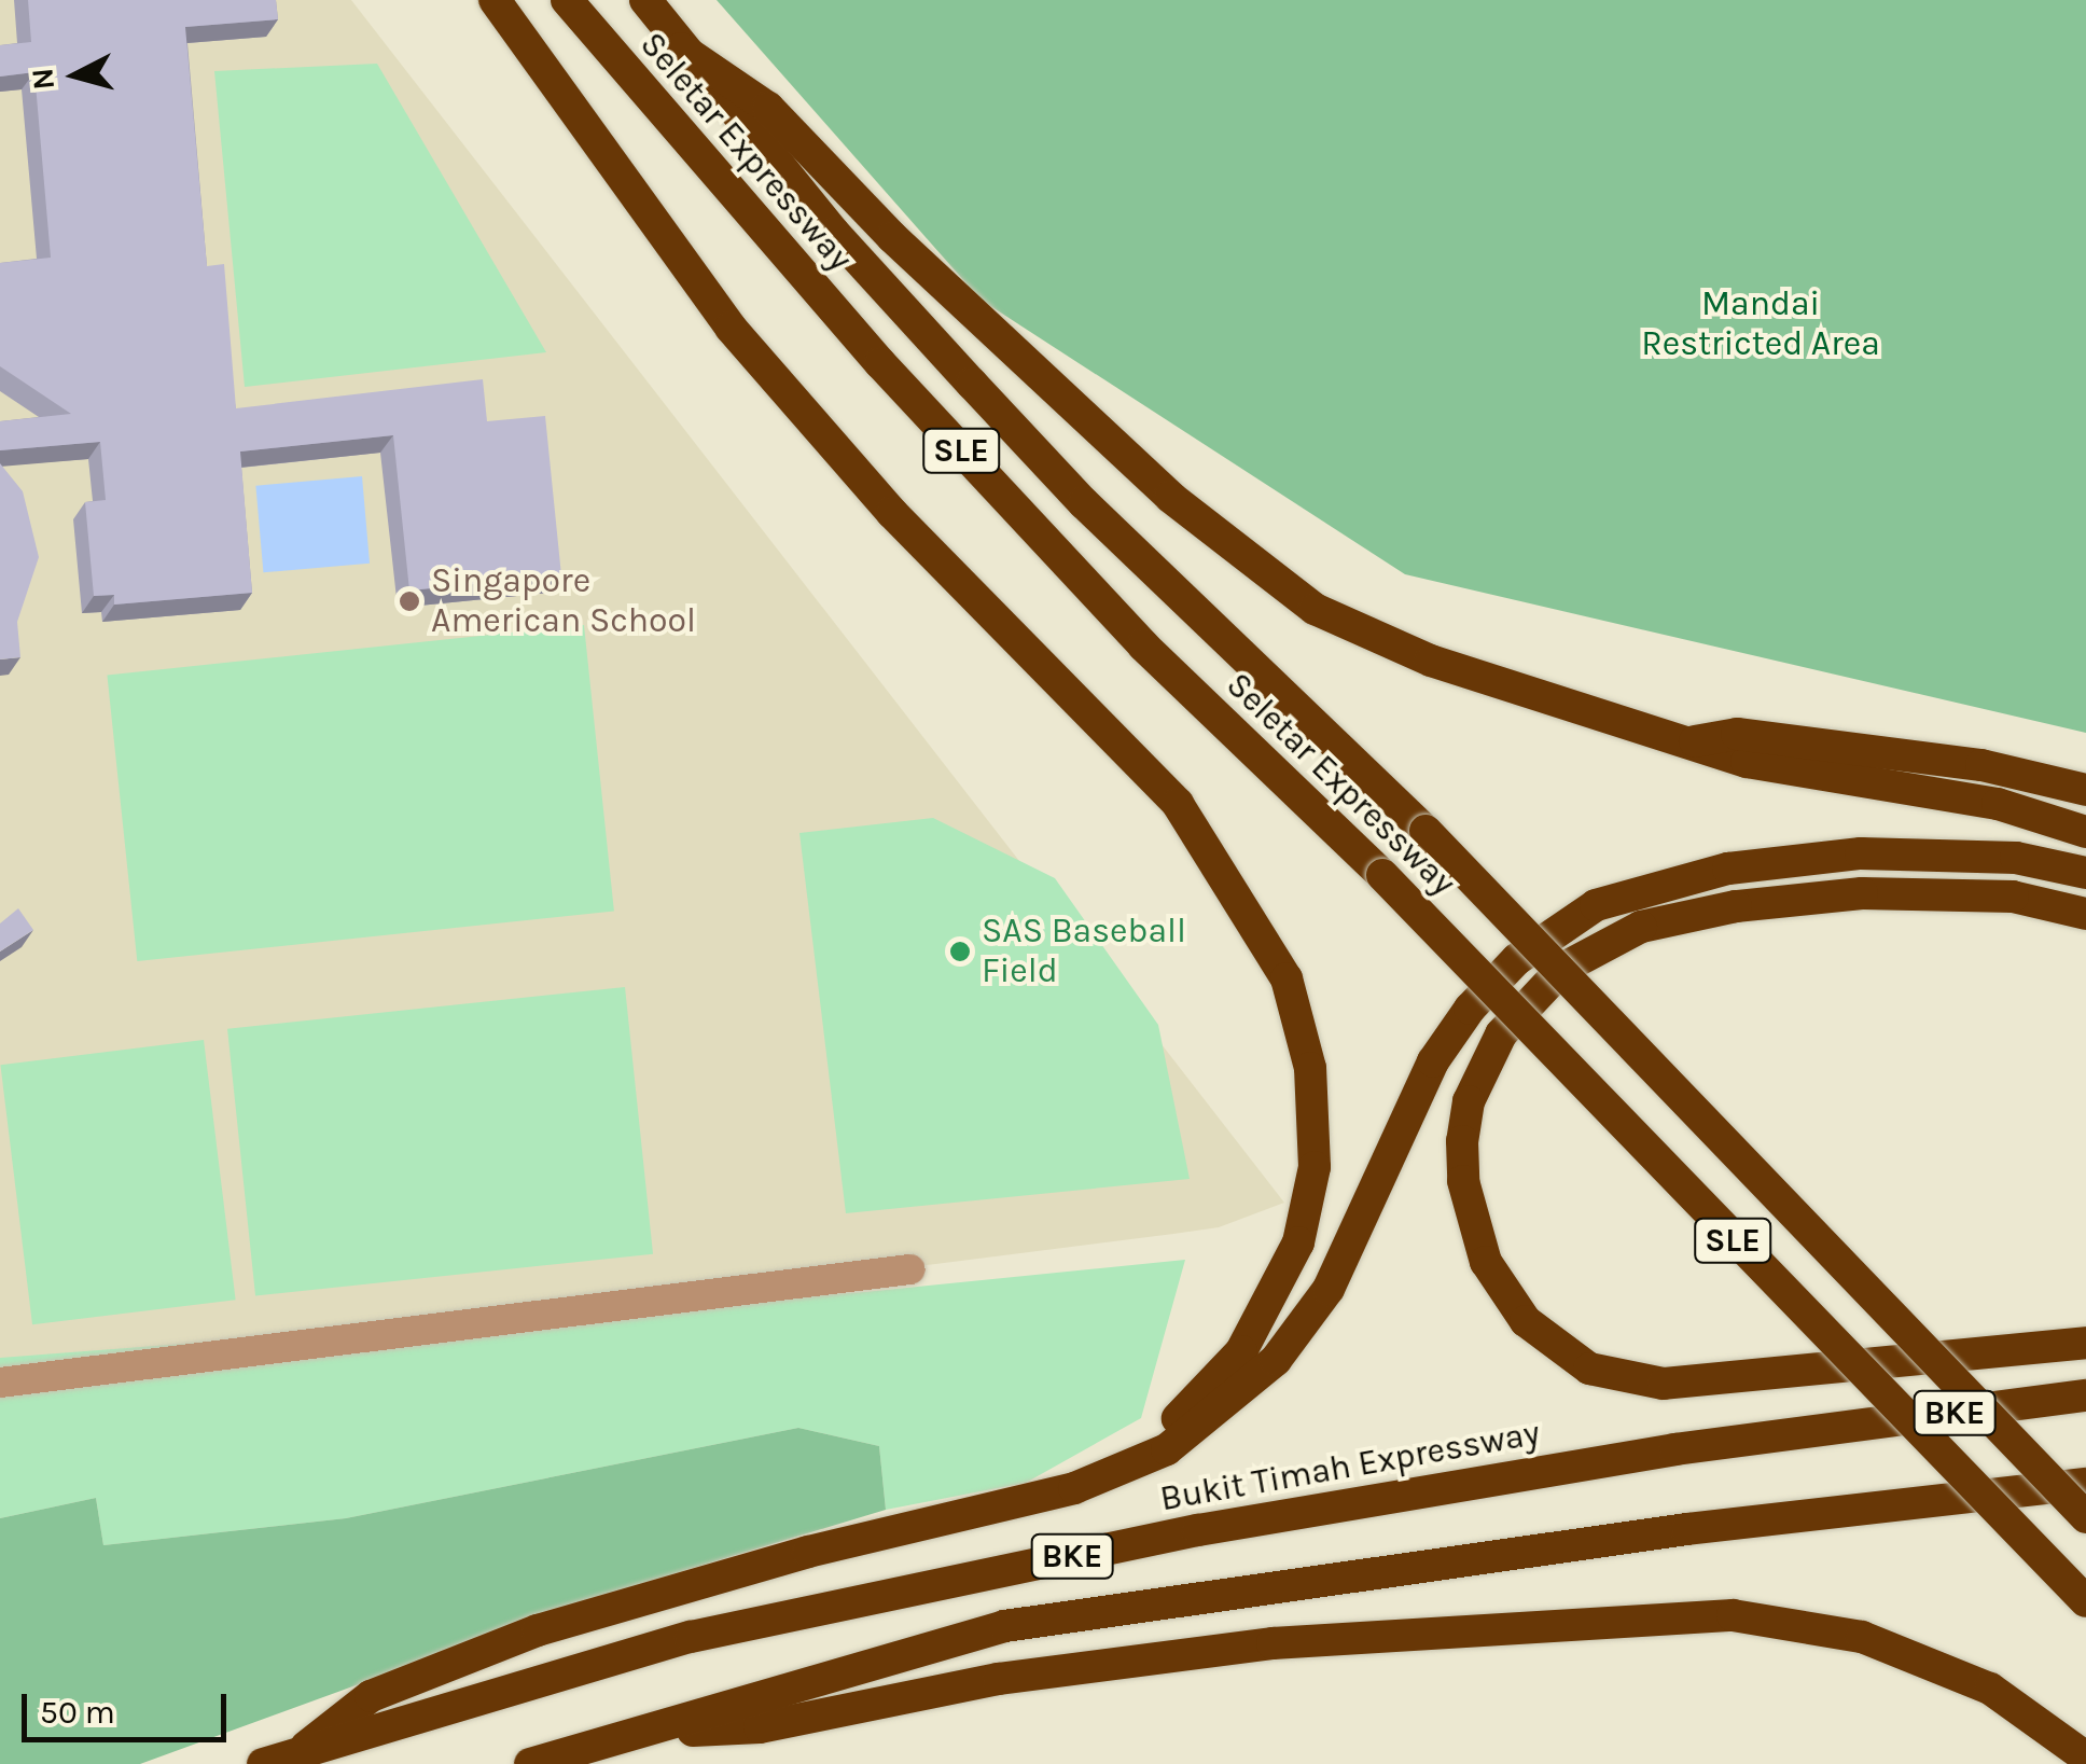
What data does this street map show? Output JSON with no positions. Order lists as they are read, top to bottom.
{
  "streets": {
    "highway": [
      "Seletar Expressway",
      "SLE",
      "BKE",
      "Bukit Timah Expressway"
    ]
  },
  "parks": ["Mandai Restricted Area"],
  "places": ["Singapore American School", "SAS Baseball Field"],
  "scale_bar": "50 m",
  "north": "left"
}
